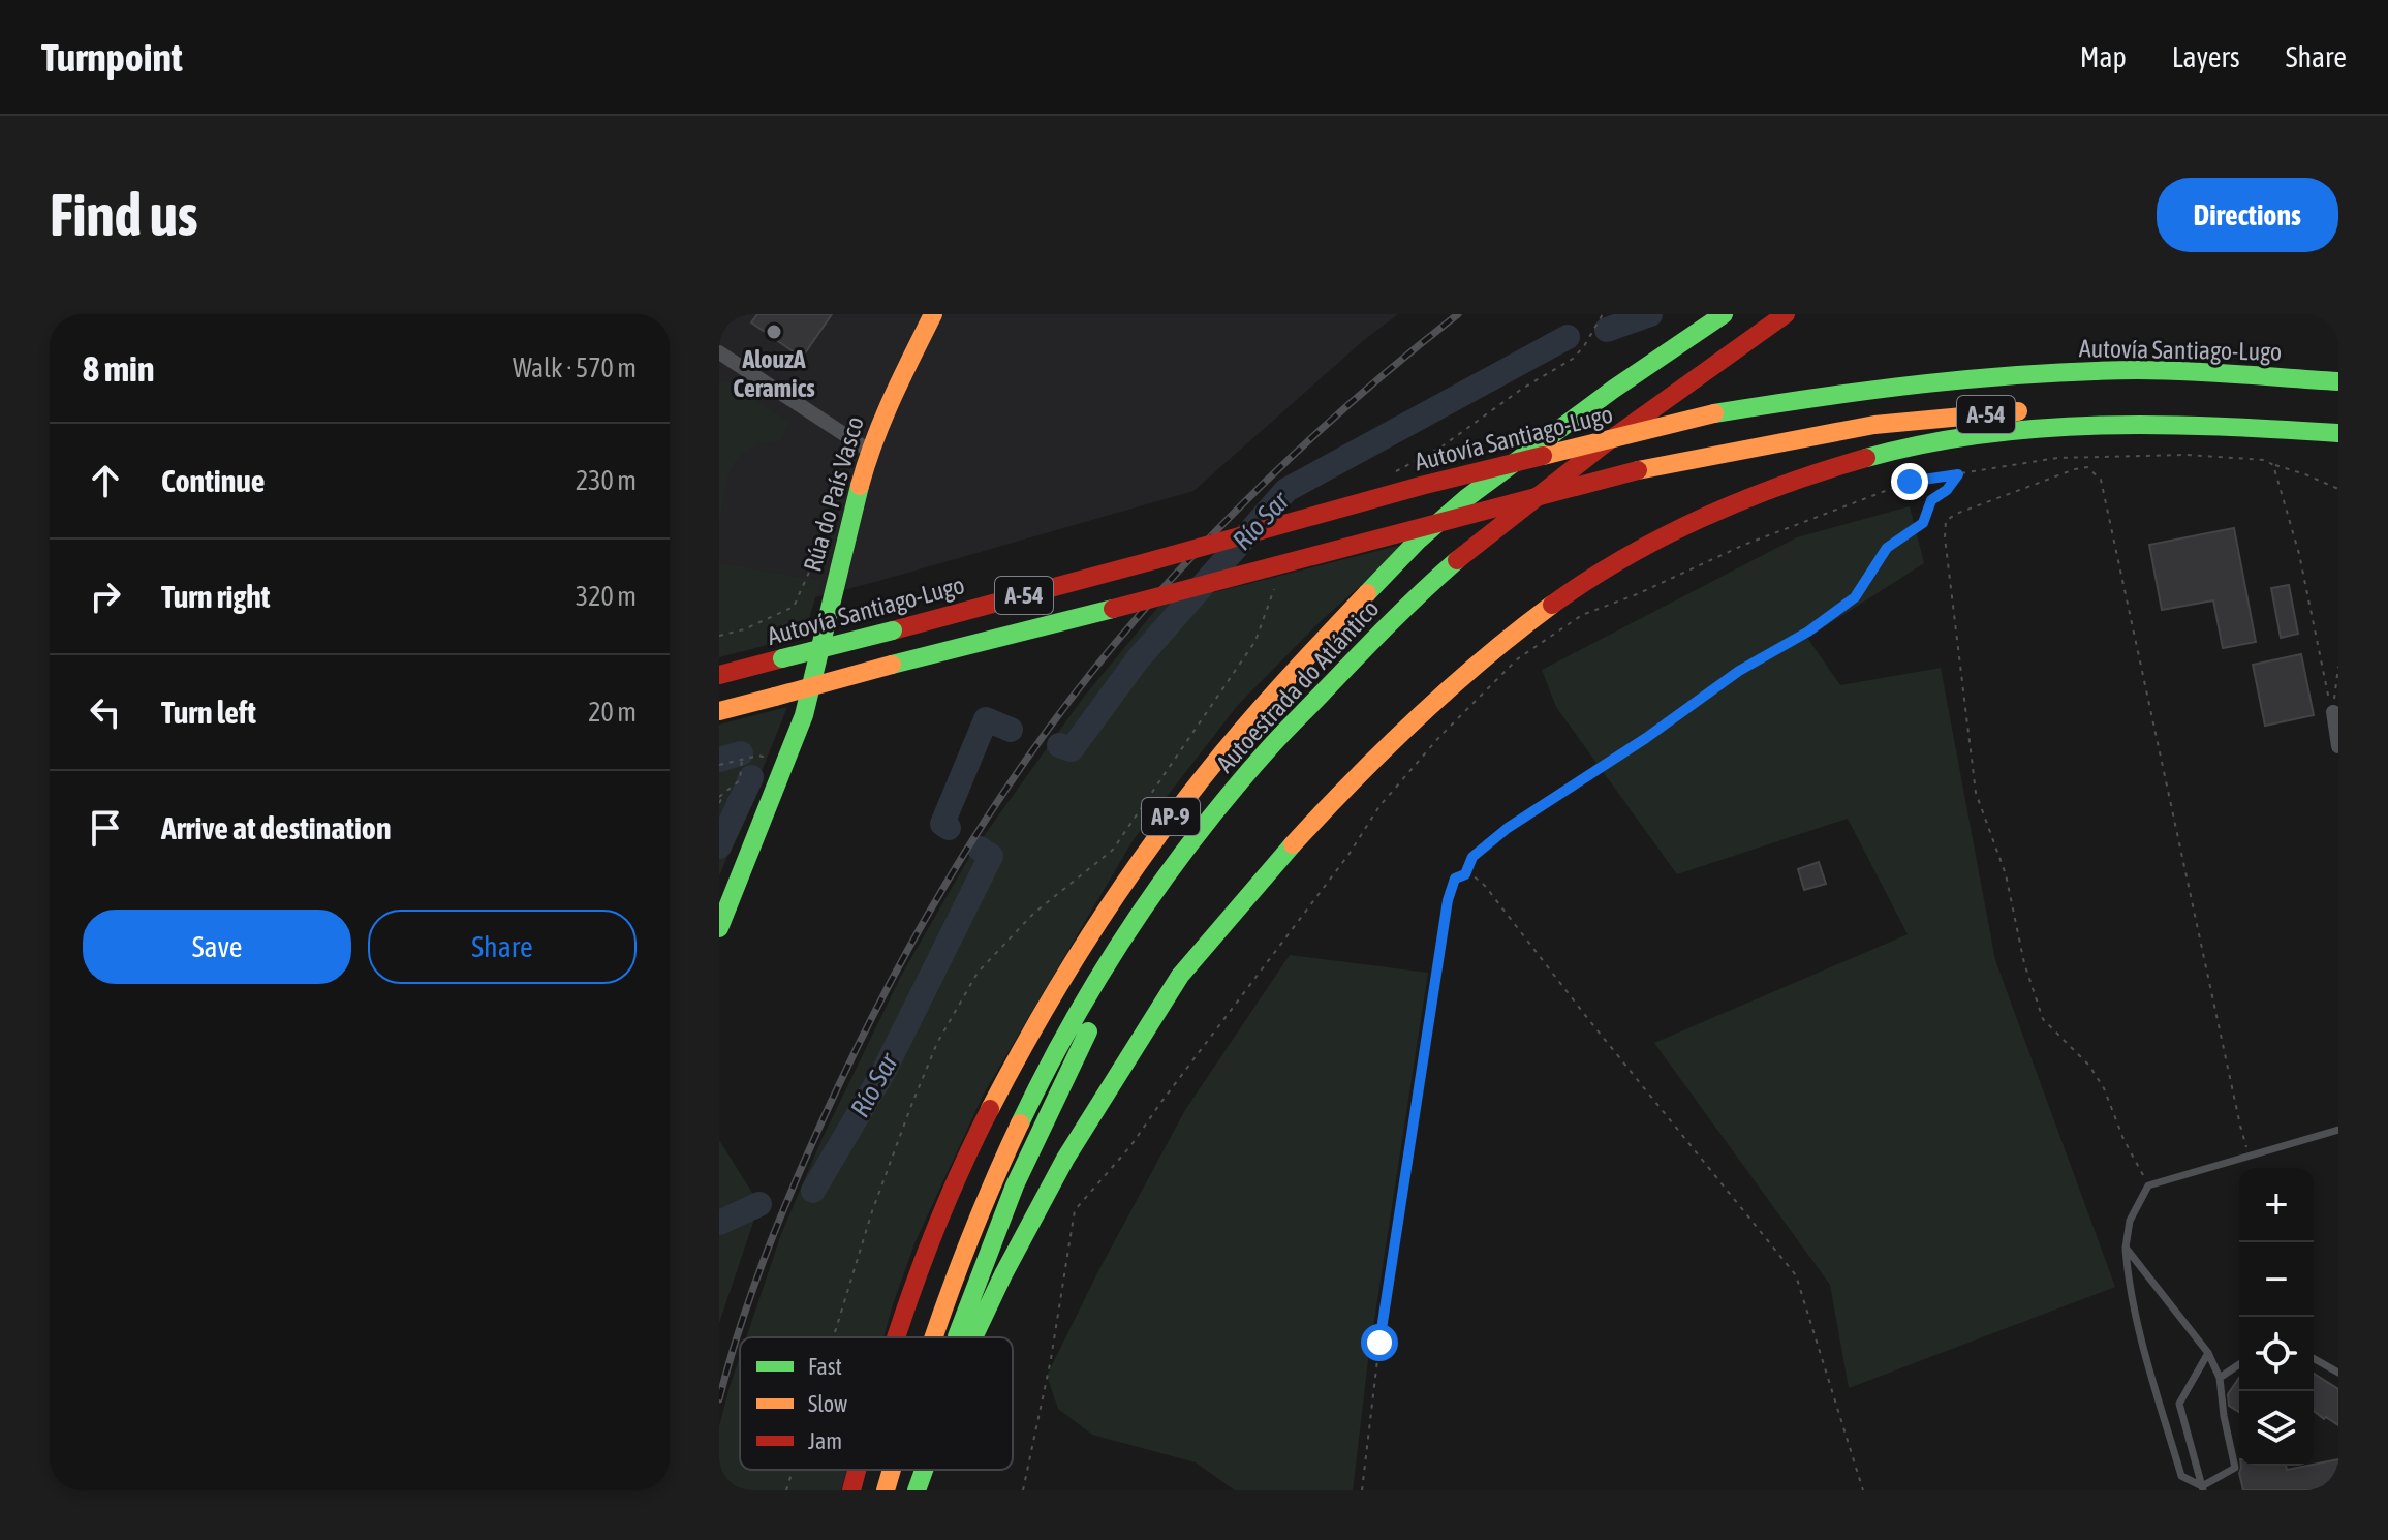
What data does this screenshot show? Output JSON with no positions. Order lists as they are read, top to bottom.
{
  "streets": {
    "main road": [
      "Autovía Santiago-Lugo",
      "A-54",
      "Rúa do País Vasco",
      "Autoestrada do Atlántico",
      "AP-9"
    ]
  },
  "water": ["Río Sar"],
  "places": ["AlouzA Ceramics"],
  "legend": ["Fast", "Slow", "Jam"],
  "page": {
    "header": "Turnpoint",
    "nav": ["Map", "Layers", "Share"],
    "buttons": [
      "Directions",
      ["Save", "Share"]
    ],
    "title": "Find us",
    "heading": ["8 min", "Walk · 570 m"],
    "list": [
      ["Continue", "230 m"],
      ["Turn right", "320 m"],
      ["Turn left", "20 m"],
      "Arrive at destination"
    ],
    "map_buttons": ["+", "−"]
  }
}
